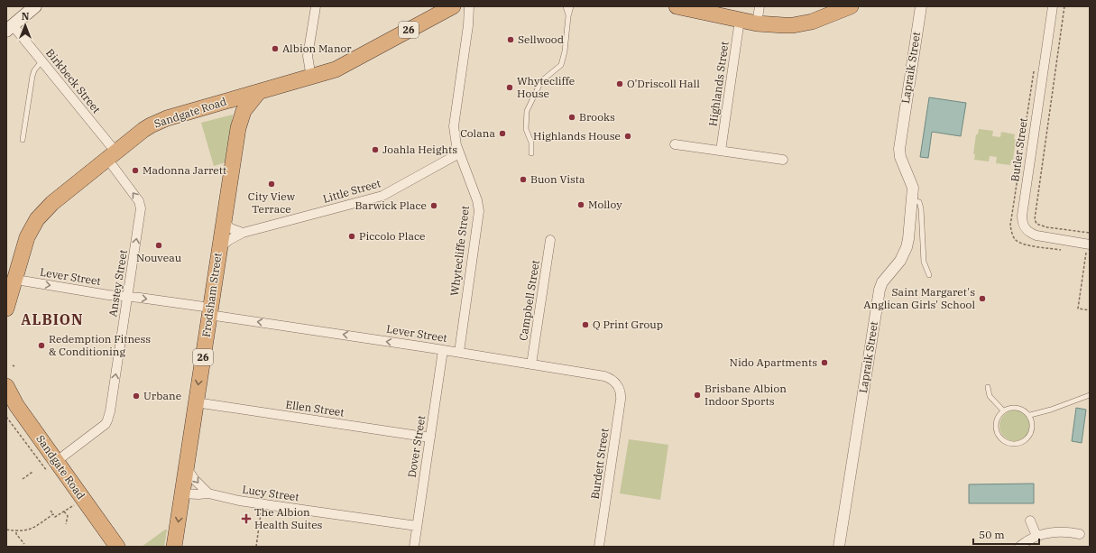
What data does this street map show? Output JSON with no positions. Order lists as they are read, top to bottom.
{
  "streets": {
    "highway": ["26", "Sandgate Road", "Frodsham Street"],
    "street": [
      "Lapraik Street",
      "Birkbeck Street",
      "Highlands Street",
      "Butler Street",
      "Little Street",
      "Whytecliffe Street",
      "Lever Street",
      "Anstey Street",
      "Campbell Street",
      "Ellen Street",
      "Dover Street",
      "Burdett Street",
      "Lucy Street"
    ]
  },
  "crossings": [
    ["Birkbeck Street", "Sandgate Road"],
    ["Birkbeck Street", "Anstey Street"],
    ["Sandgate Road", "Lever Street"],
    ["Sandgate Road", "Anstey Street"],
    ["Sandgate Road", "Frodsham Street"],
    ["Little Street", "Whytecliffe Street"],
    ["Little Street", "Frodsham Street"],
    ["Whytecliffe Street", "Lever Street"],
    ["Lever Street", "Anstey Street"],
    ["Lever Street", "Frodsham Street"],
    ["Lever Street", "Campbell Street"],
    ["Lever Street", "Dover Street"],
    ["Lever Street", "Burdett Street"],
    ["Frodsham Street", "Ellen Street"],
    ["Frodsham Street", "Lucy Street"],
    ["Ellen Street", "Dover Street"],
    ["Dover Street", "Lucy Street"]
  ],
  "one_way": ["Anstey Street"],
  "districts": ["ALBION"],
  "places": {
    "other": [
      "Sellwood",
      "Albion Manor",
      "O'Driscoll Hall",
      "Whytecliffe House",
      "Brooks",
      "Colana",
      "Highlands House",
      "Joahla Heights",
      "Madonna Jarrett",
      "Buon Vista",
      "City View Terrace",
      "Molloy",
      "Barwick Place",
      "Piccolo Place",
      "Nouveau",
      "Saint Margaret's Anglican Girls' School",
      "Q Print Group",
      "Redemption Fitness & Conditioning",
      "Nido Apartments",
      "Brisbane Albion Indoor Sports",
      "Urbane"
    ],
    "health": ["The Albion Health Suites"]
  },
  "scale_bar": "50 m",
  "north": "top"
}
